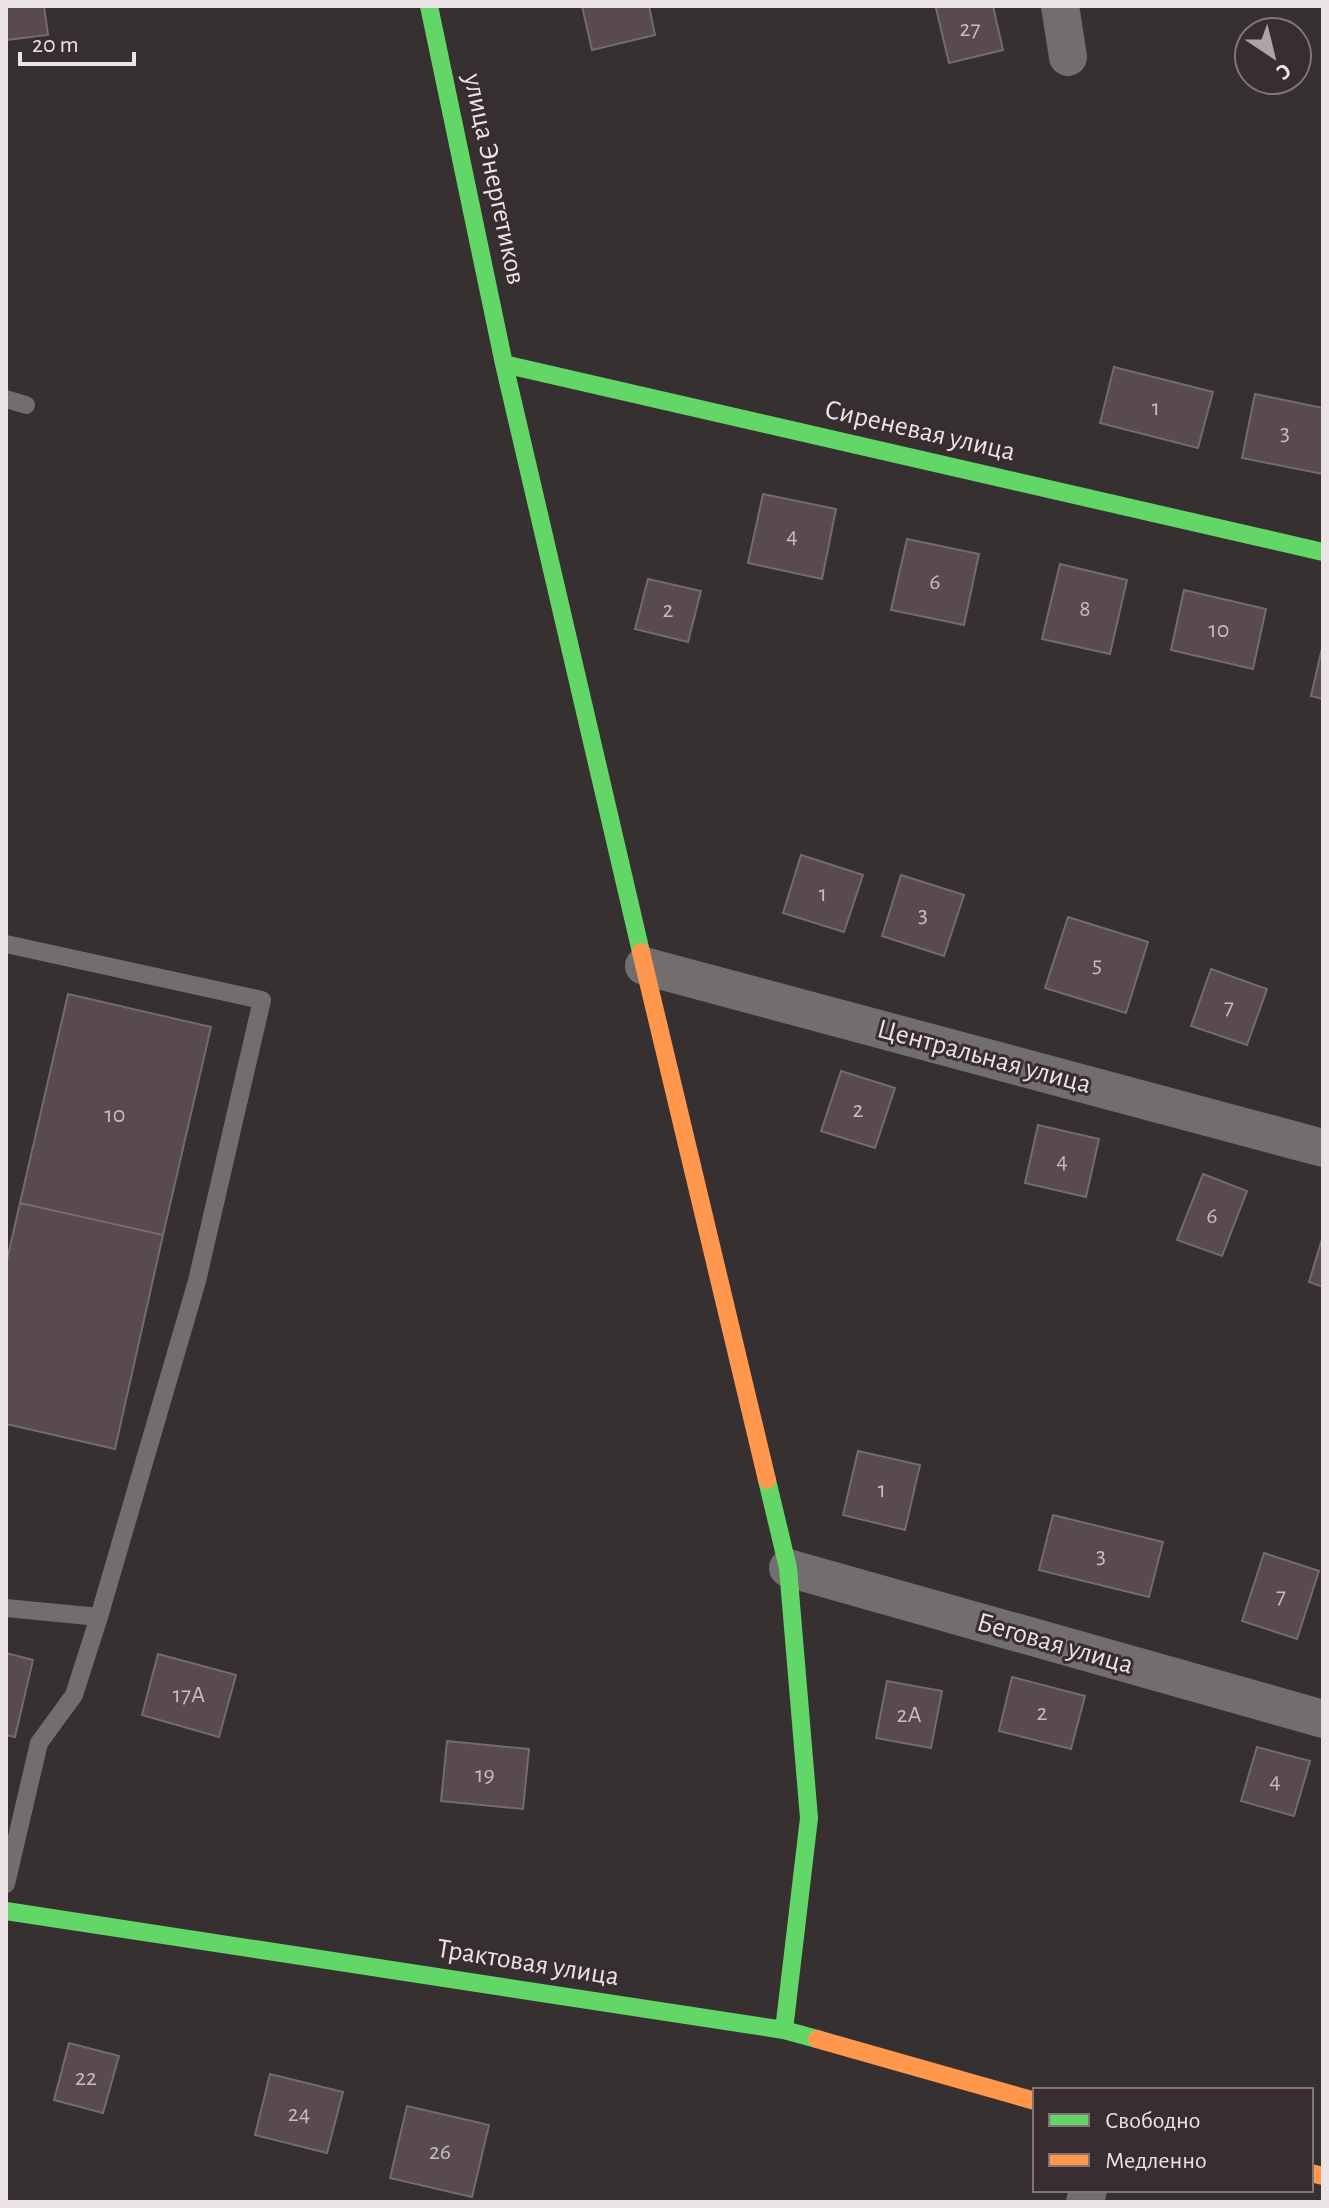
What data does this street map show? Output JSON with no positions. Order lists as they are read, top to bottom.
{
  "streets": {
    "street": [
      "улица Энергетиков",
      "Сиреневая улица",
      "Центральная улица",
      "Беговая улица",
      "Трактовая улица"
    ]
  },
  "crossings": [
    ["улица Энергетиков", "Сиреневая улица"],
    ["улица Энергетиков", "Центральная улица"],
    ["улица Энергетиков", "Беговая улица"],
    ["улица Энергетиков", "Трактовая улица"]
  ],
  "house_numbers": [
    "27",
    "1",
    "3",
    "4",
    "6",
    "8",
    "2",
    "10",
    "1",
    "3",
    "5",
    "7",
    "2",
    "10",
    "4",
    "6",
    "1",
    "3",
    "7",
    "17А",
    "2",
    "2А",
    "19",
    "4",
    "22",
    "24",
    "26"
  ],
  "legend": ["Свободно", "Медленно"],
  "scale_bar": "20 m",
  "north": "bottom right"
}
